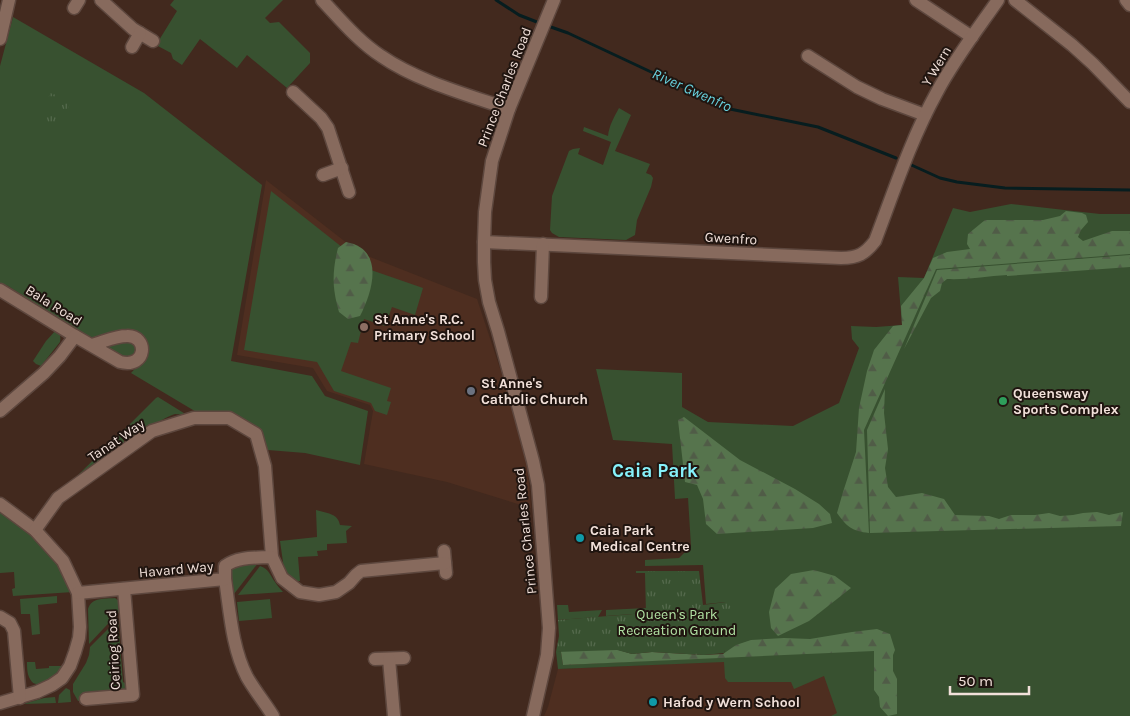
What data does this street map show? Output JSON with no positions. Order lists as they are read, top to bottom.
{
  "streets": {
    "street": [
      "Y Wern",
      "Prince Charles Road",
      "Gwenfro",
      "Bala Road",
      "Tanat Way",
      "Havard Way",
      "Ceiriog Road"
    ]
  },
  "crossings": [
    ["Y Wern", "Gwenfro"],
    ["Prince Charles Road", "Gwenfro"],
    ["Tanat Way", "Havard Way"],
    ["Havard Way", "Ceiriog Road"]
  ],
  "districts": ["Caia Park"],
  "water": ["River Gwenfro"],
  "parks": ["Queen's Park Recreation Ground"],
  "places": [
    "St Anne's R.C. Primary School",
    "St Anne's Catholic Church",
    "Queensway Sports Complex",
    "Caia Park Medical Centre",
    "Hafod y Wern School"
  ],
  "scale_bar": "50 m"
}
